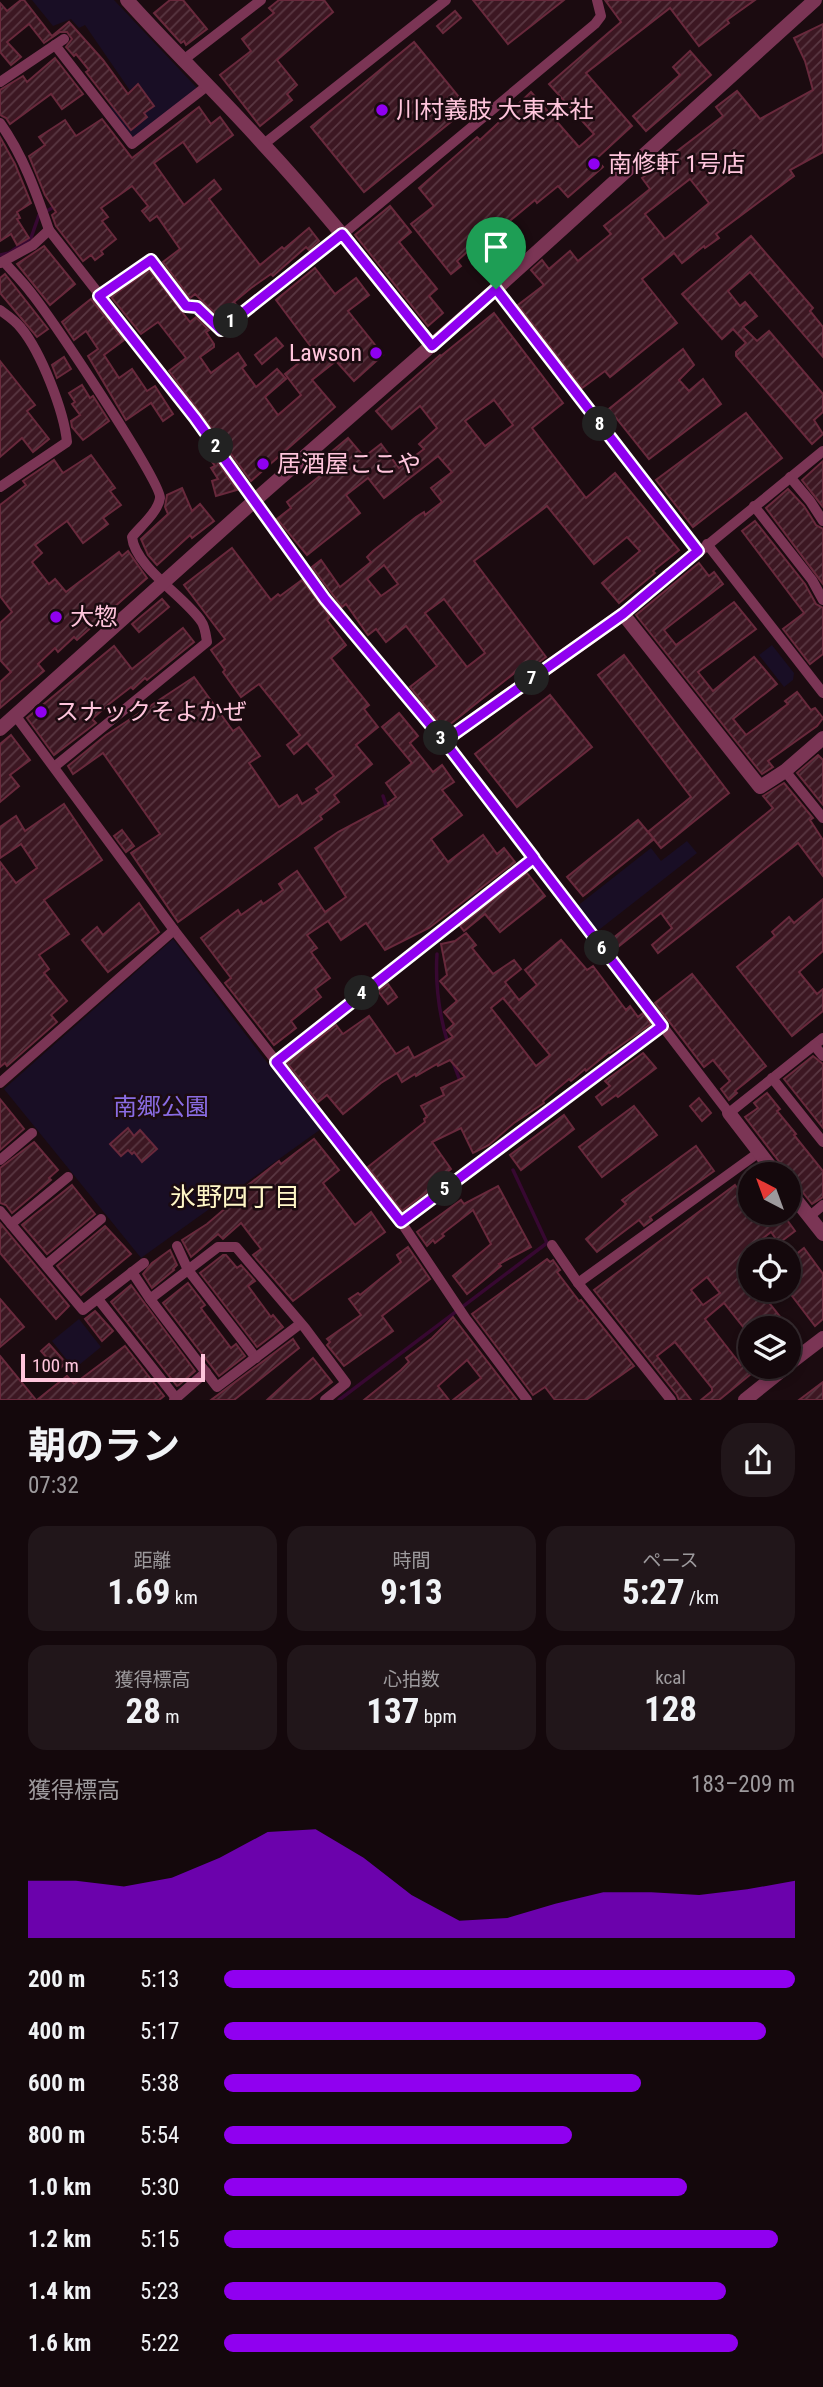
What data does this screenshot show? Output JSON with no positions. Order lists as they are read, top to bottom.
{
  "districts": ["氷野四丁目"],
  "parks": ["南郷公園"],
  "places": [
    "川村義肢 大東本社",
    "南修軒 1号店",
    "Lawson",
    "居酒屋ここや",
    "大惣",
    "スナックそよかぜ"
  ],
  "scale_bar": "100 m",
  "north": "top left",
  "page": {
    "pins": [
      "1",
      "8",
      "2",
      "7",
      "3",
      "6",
      "4",
      "5"
    ],
    "scale": "100 m",
    "heading": ["朝のラン", "07:32"],
    "stats": [
      ["距離", "1.69 km"],
      ["時間", "9:13"],
      ["ペース", "5:27 /km"],
      ["獲得標高", "28 m"],
      ["心拍数", "137 bpm"],
      ["kcal", "128"]
    ],
    "chart": ["獲得標高", "183–209 m"],
    "list": [
      {
        "name": "200 m",
        "note": "5:13"
      },
      {
        "name": "400 m",
        "note": "5:17"
      },
      {
        "name": "600 m",
        "note": "5:38"
      },
      {
        "name": "800 m",
        "note": "5:54"
      },
      {
        "name": "1.0 km",
        "note": "5:30"
      },
      {
        "name": "1.2 km",
        "note": "5:15"
      },
      {
        "name": "1.4 km",
        "note": "5:23"
      },
      {
        "name": "1.6 km",
        "note": "5:22"
      }
    ]
  }
}
